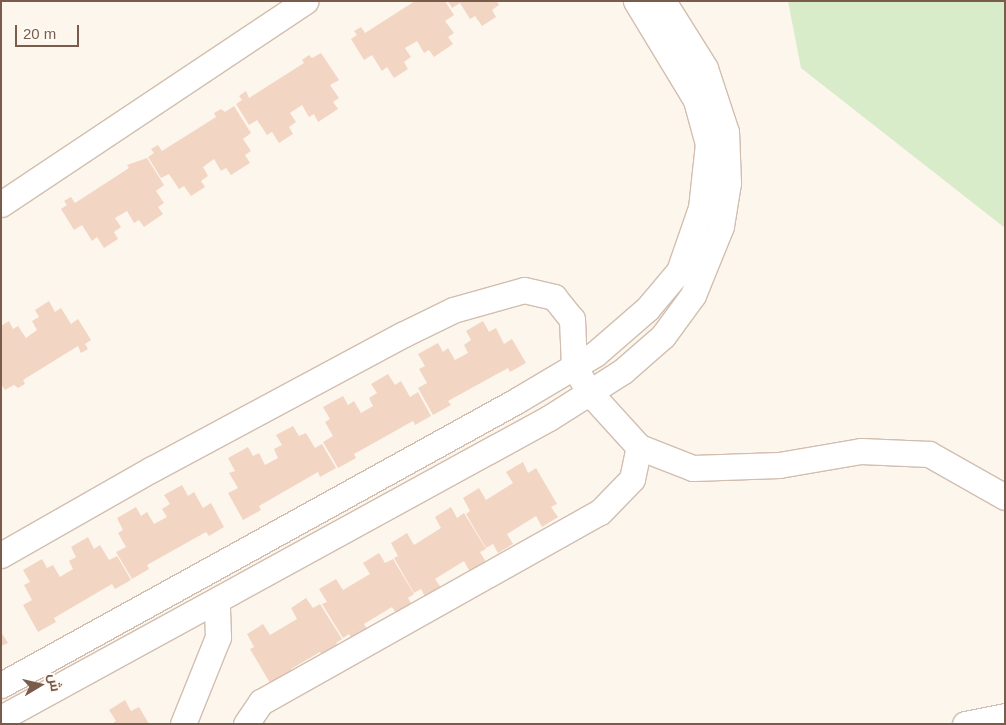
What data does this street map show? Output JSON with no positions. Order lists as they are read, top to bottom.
{
  "scale_bar": "20 m",
  "north": "right"
}
